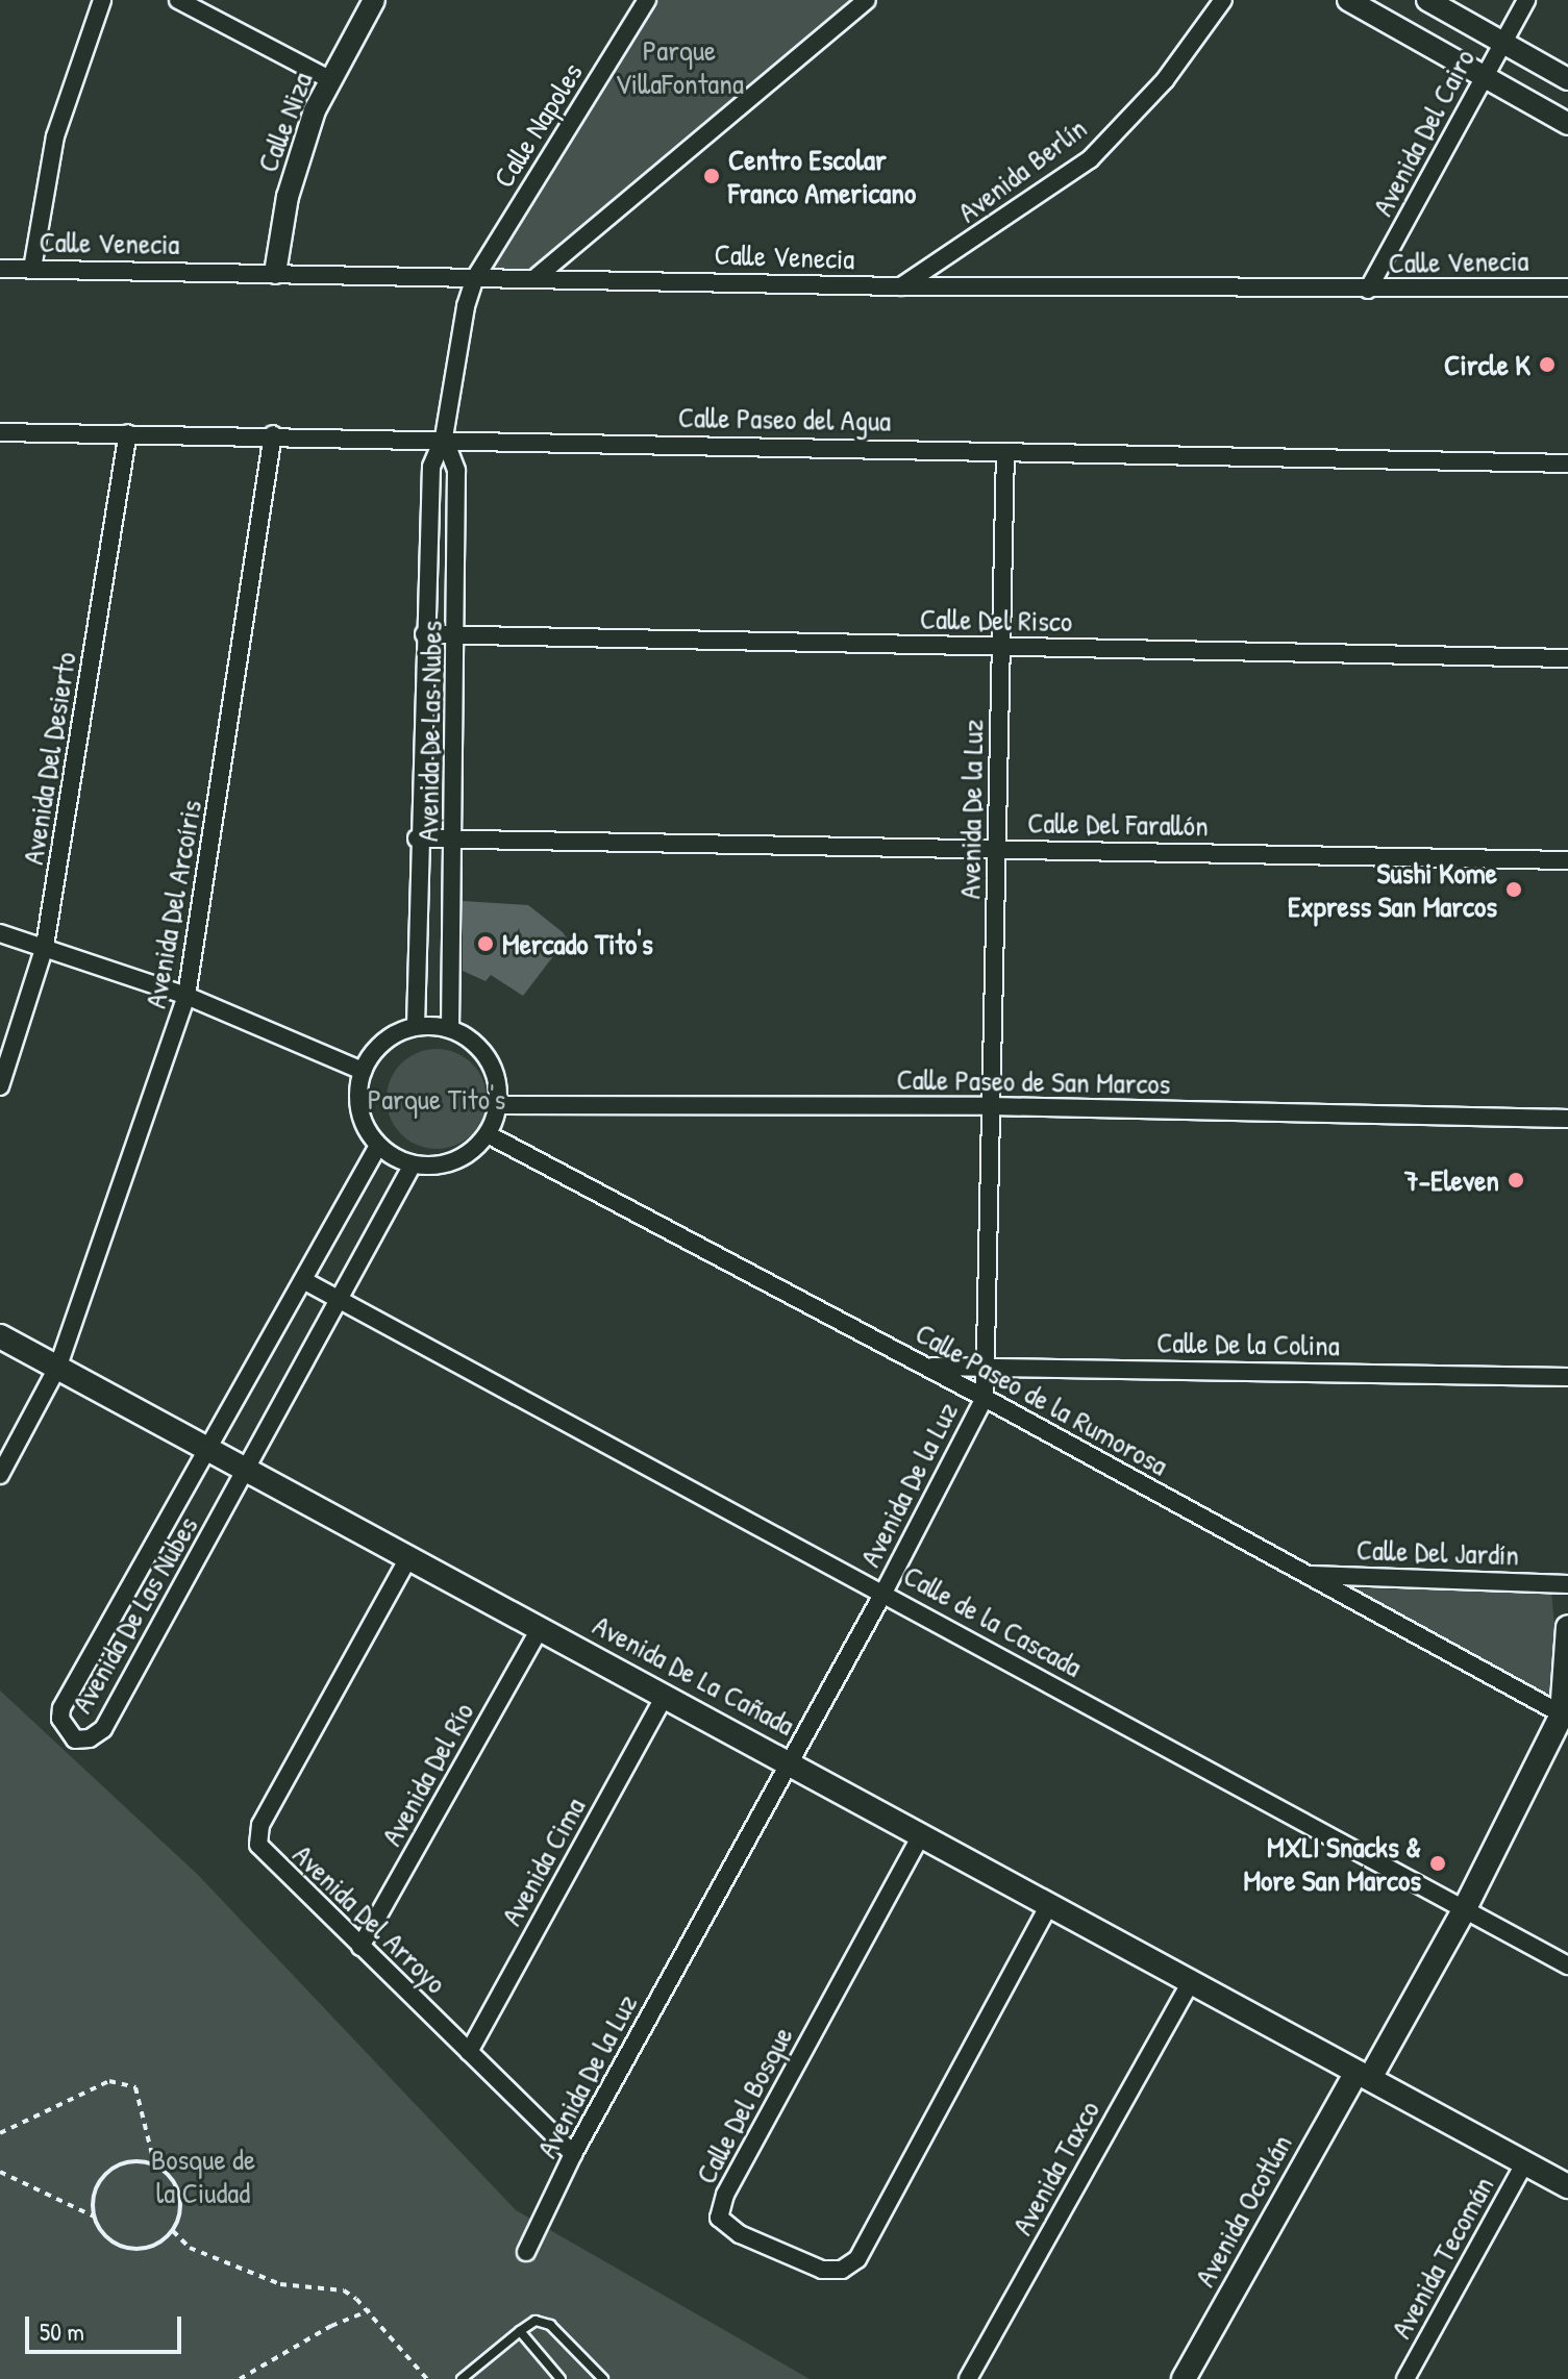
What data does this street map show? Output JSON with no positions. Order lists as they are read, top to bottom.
{
  "streets": {
    "main road": ["Avenida De La Cañada", "Avenida Ocotlán"],
    "street": [
      "Calle Niza",
      "Calle Napoles",
      "Avenida Del Cairo",
      "Avenida Berlín",
      "Calle Venecia",
      "Calle Paseo del Agua",
      "Calle Del Risco",
      "Avenida De Las Nubes",
      "Avenida Del Desierto",
      "Avenida De la Luz",
      "Calle Del Farallón",
      "Avenida Del Arcoíris",
      "Calle Paseo de San Marcos",
      "Calle De la Colina",
      "Calle Paseo de la Rumorosa",
      "Calle Del Jardín",
      "Calle de la Cascada",
      "Avenida Del Río",
      "Avenida Cima",
      "Avenida Del Arroyo",
      "Calle Del Bosque",
      "Avenida Taxco",
      "Avenida Tecomán"
    ]
  },
  "crossings": [
    ["Calle Niza", "Calle Venecia"],
    ["Calle Napoles", "Calle Venecia"],
    ["Calle Napoles", "Avenida De Las Nubes"],
    ["Avenida Del Cairo", "Calle Venecia"],
    ["Avenida Berlín", "Calle Venecia"],
    ["Calle Venecia", "Avenida De Las Nubes"],
    ["Calle Paseo del Agua", "Avenida De Las Nubes"],
    ["Calle Paseo del Agua", "Avenida Del Desierto"],
    ["Calle Paseo del Agua", "Avenida De la Luz"],
    ["Calle Paseo del Agua", "Avenida Del Arcoíris"],
    ["Calle Del Risco", "Avenida De Las Nubes"],
    ["Calle Del Risco", "Avenida De la Luz"],
    ["Avenida De Las Nubes", "Calle Del Farallón"],
    ["Avenida De Las Nubes", "Calle Paseo de San Marcos"],
    ["Avenida De Las Nubes", "Calle Paseo de la Rumorosa"],
    ["Avenida De Las Nubes", "Calle de la Cascada"],
    ["Avenida De Las Nubes", "Avenida De La Cañada"],
    ["Avenida De la Luz", "Calle Del Farallón"],
    ["Avenida De la Luz", "Calle Paseo de San Marcos"],
    ["Avenida De la Luz", "Calle De la Colina"],
    ["Avenida De la Luz", "Calle Paseo de la Rumorosa"],
    ["Avenida De la Luz", "Calle de la Cascada"],
    ["Avenida De la Luz", "Avenida De La Cañada"],
    ["Avenida De la Luz", "Avenida Del Arroyo"],
    ["Avenida Del Arcoíris", "Avenida De La Cañada"],
    ["Calle Paseo de San Marcos", "Calle Paseo de la Rumorosa"],
    ["Calle De la Colina", "Calle Paseo de la Rumorosa"],
    ["Calle Paseo de la Rumorosa", "Calle Del Jardín"],
    ["Calle Paseo de la Rumorosa", "Avenida Ocotlán"],
    ["Calle de la Cascada", "Avenida Ocotlán"],
    ["Avenida De La Cañada", "Avenida Del Río"],
    ["Avenida De La Cañada", "Avenida Cima"],
    ["Avenida De La Cañada", "Avenida Del Arroyo"],
    ["Avenida De La Cañada", "Calle Del Bosque"],
    ["Avenida De La Cañada", "Avenida Taxco"],
    ["Avenida De La Cañada", "Avenida Ocotlán"],
    ["Avenida De La Cañada", "Avenida Tecomán"],
    ["Avenida Del Río", "Avenida Del Arroyo"],
    ["Avenida Cima", "Avenida Del Arroyo"]
  ],
  "parks": ["Parque VillaFontana", "Parque Tito's", "Bosque de la Ciudad"],
  "places": [
    "Centro Escolar Franco Americano",
    "Circle K",
    "Sushi Kome Express San Marcos",
    "Mercado Tito's",
    "7-Eleven",
    "MXLI Snacks & More San Marcos"
  ],
  "scale_bar": "50 m"
}
